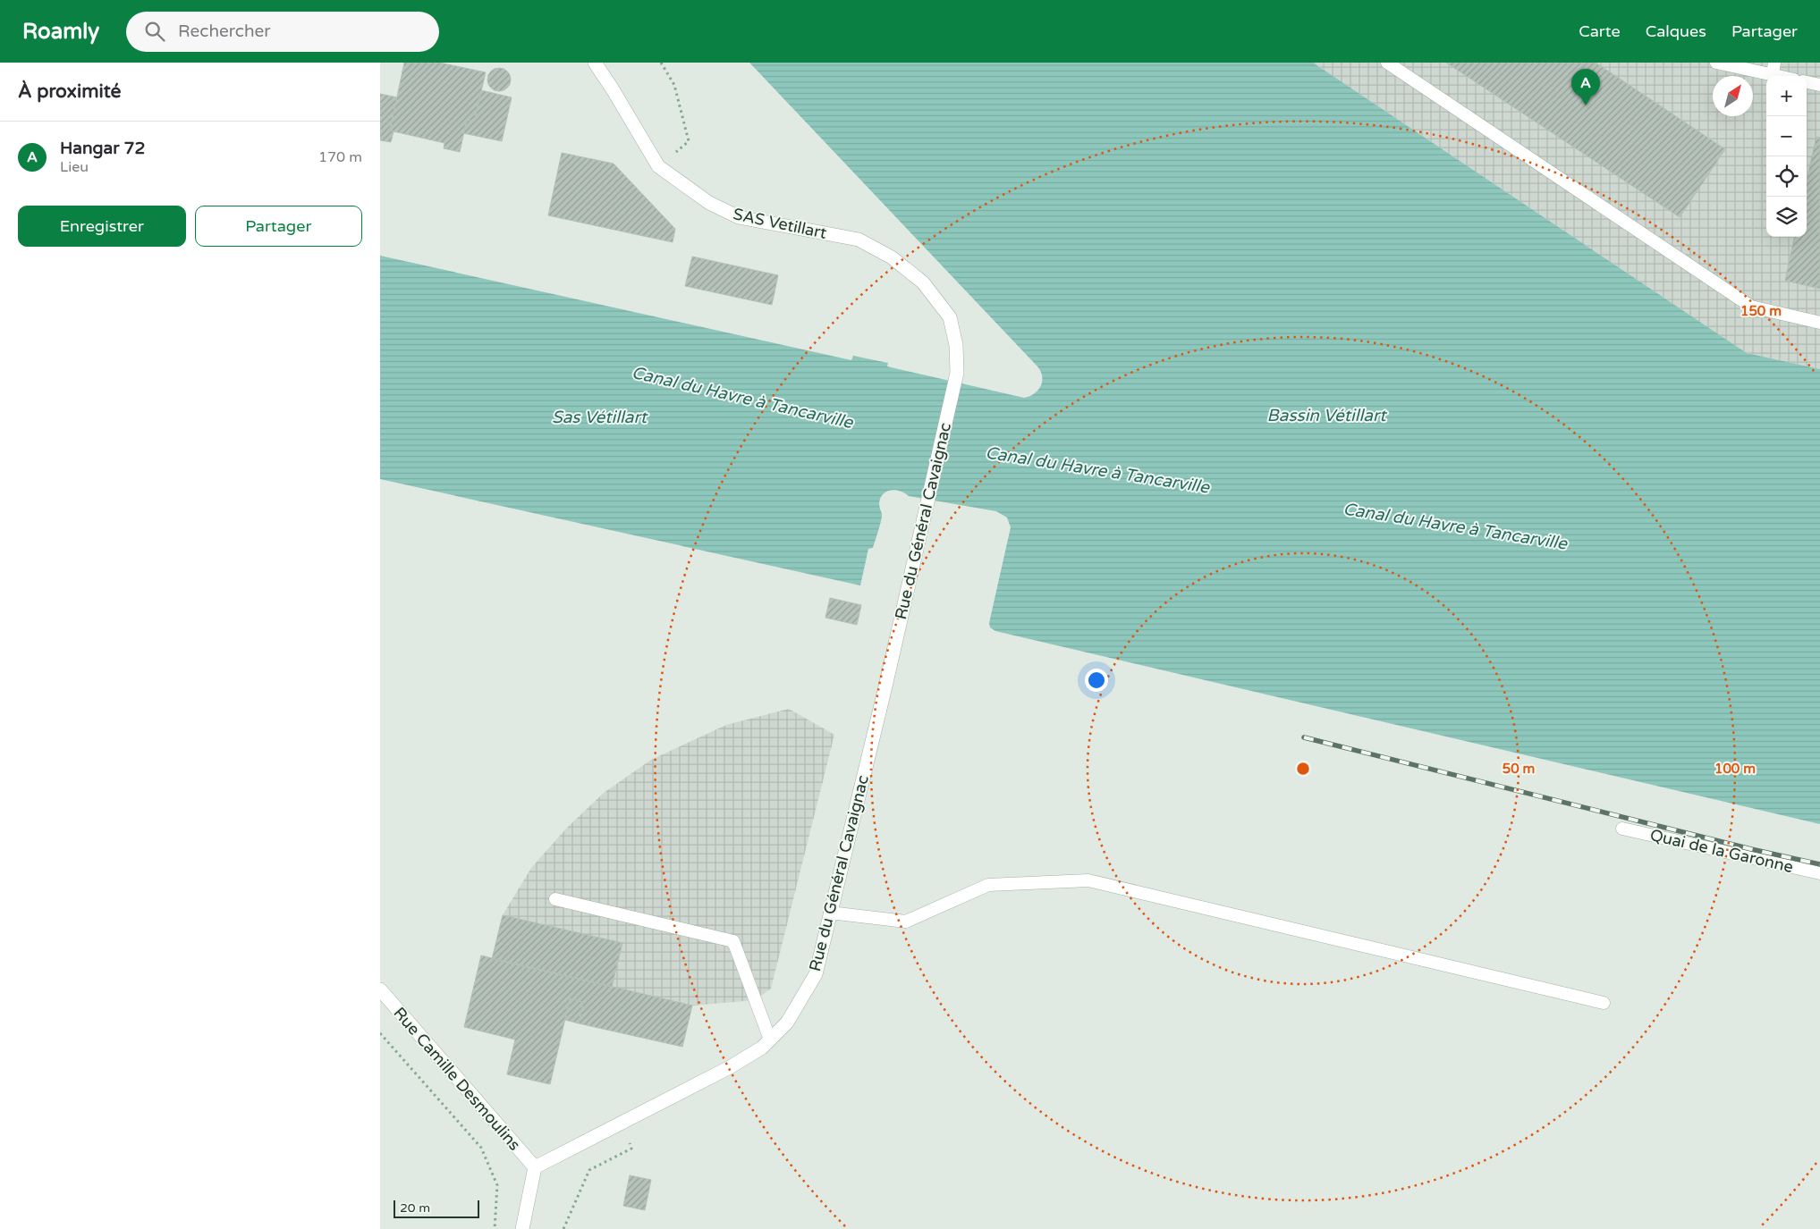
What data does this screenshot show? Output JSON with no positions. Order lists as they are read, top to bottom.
{
  "streets": {
    "street": ["SAS Vetillart", "Rue du Général Cavaignac", "Rue Camille Desmoulins"],
    "lane": ["Quai de la Garonne"]
  },
  "crossings": [
    ["SAS Vetillart", "Rue du Général Cavaignac"],
    ["Rue du Général Cavaignac", "Rue Camille Desmoulins"]
  ],
  "water": ["Canal du Havre à Tancarville", "Bassin Vétillart", "Sas Vétillart"],
  "scale_bar": "20 m",
  "north": "top right",
  "page": {
    "header": "Roamly",
    "search": "Rechercher",
    "nav": ["Carte", "Calques", "Partager"],
    "heading": "À proximité",
    "pins": "A",
    "map_buttons": ["+", "−"],
    "list": [
      {
        "mark": "A",
        "name": "Hangar 72",
        "note": "Lieu",
        "value": "170 m"
      }
    ],
    "buttons": ["Enregistrer", "Partager"],
    "scale": "20 m"
  },
  "rings": ["150 m", "50 m", "100 m"]
}
